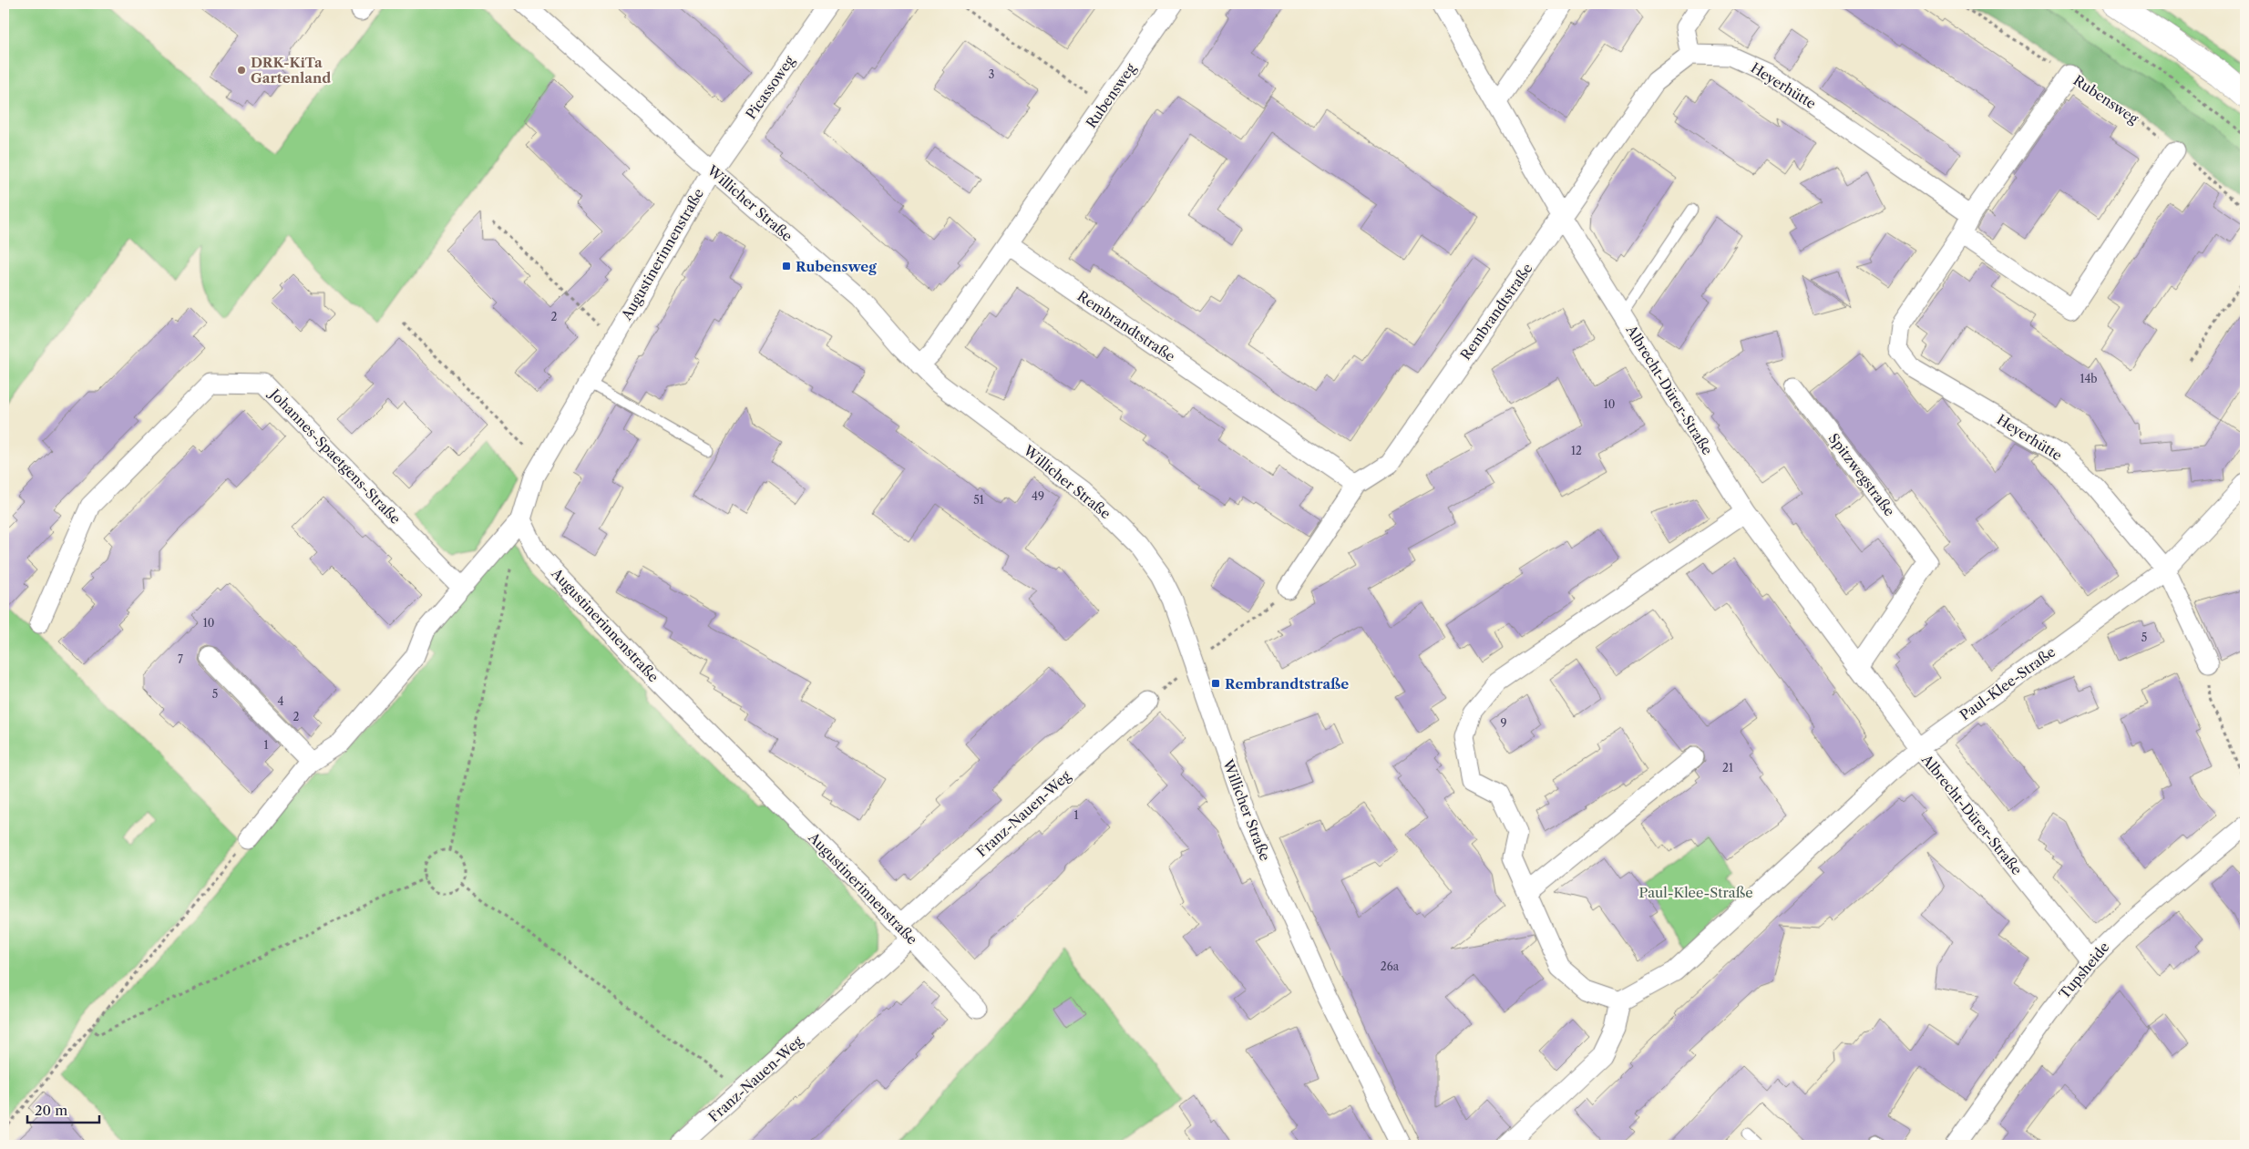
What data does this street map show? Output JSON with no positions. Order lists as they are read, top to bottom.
{
  "streets": {
    "street": [
      "Heyerhütte",
      "Picassoweg",
      "Rubensweg",
      "Willicher Straße",
      "Augustinerinnenstraße",
      "Rembrandtstraße",
      "Albrecht-Dürer-Straße",
      "Johannes-Spaetgens-Straße",
      "Spitzwegstraße",
      "Paul-Klee-Straße",
      "Franz-Nauen-Weg",
      "Tupsheide"
    ]
  },
  "crossings": [
    ["Heyerhütte", "Rubensweg"],
    ["Heyerhütte", "Paul-Klee-Straße"],
    ["Picassoweg", "Willicher Straße"],
    ["Picassoweg", "Augustinerinnenstraße"],
    ["Rubensweg", "Willicher Straße"],
    ["Rubensweg", "Rembrandtstraße"],
    ["Willicher Straße", "Augustinerinnenstraße"],
    ["Augustinerinnenstraße", "Franz-Nauen-Weg"],
    ["Rembrandtstraße", "Albrecht-Dürer-Straße"],
    ["Albrecht-Dürer-Straße", "Spitzwegstraße"],
    ["Albrecht-Dürer-Straße", "Paul-Klee-Straße"],
    ["Albrecht-Dürer-Straße", "Tupsheide"]
  ],
  "parks": ["Paul-Klee-Straße"],
  "places": {
    "other": ["DRK-KiTa Gartenland"],
    "transit": ["Rubensweg", "Rembrandtstraße"]
  },
  "house_numbers": [
    "3",
    "2",
    "14b",
    "10",
    "12",
    "49",
    "51",
    "10",
    "5",
    "7",
    "5",
    "4",
    "2",
    "9",
    "1",
    "21",
    "1",
    "26a"
  ],
  "scale_bar": "20 m"
}
